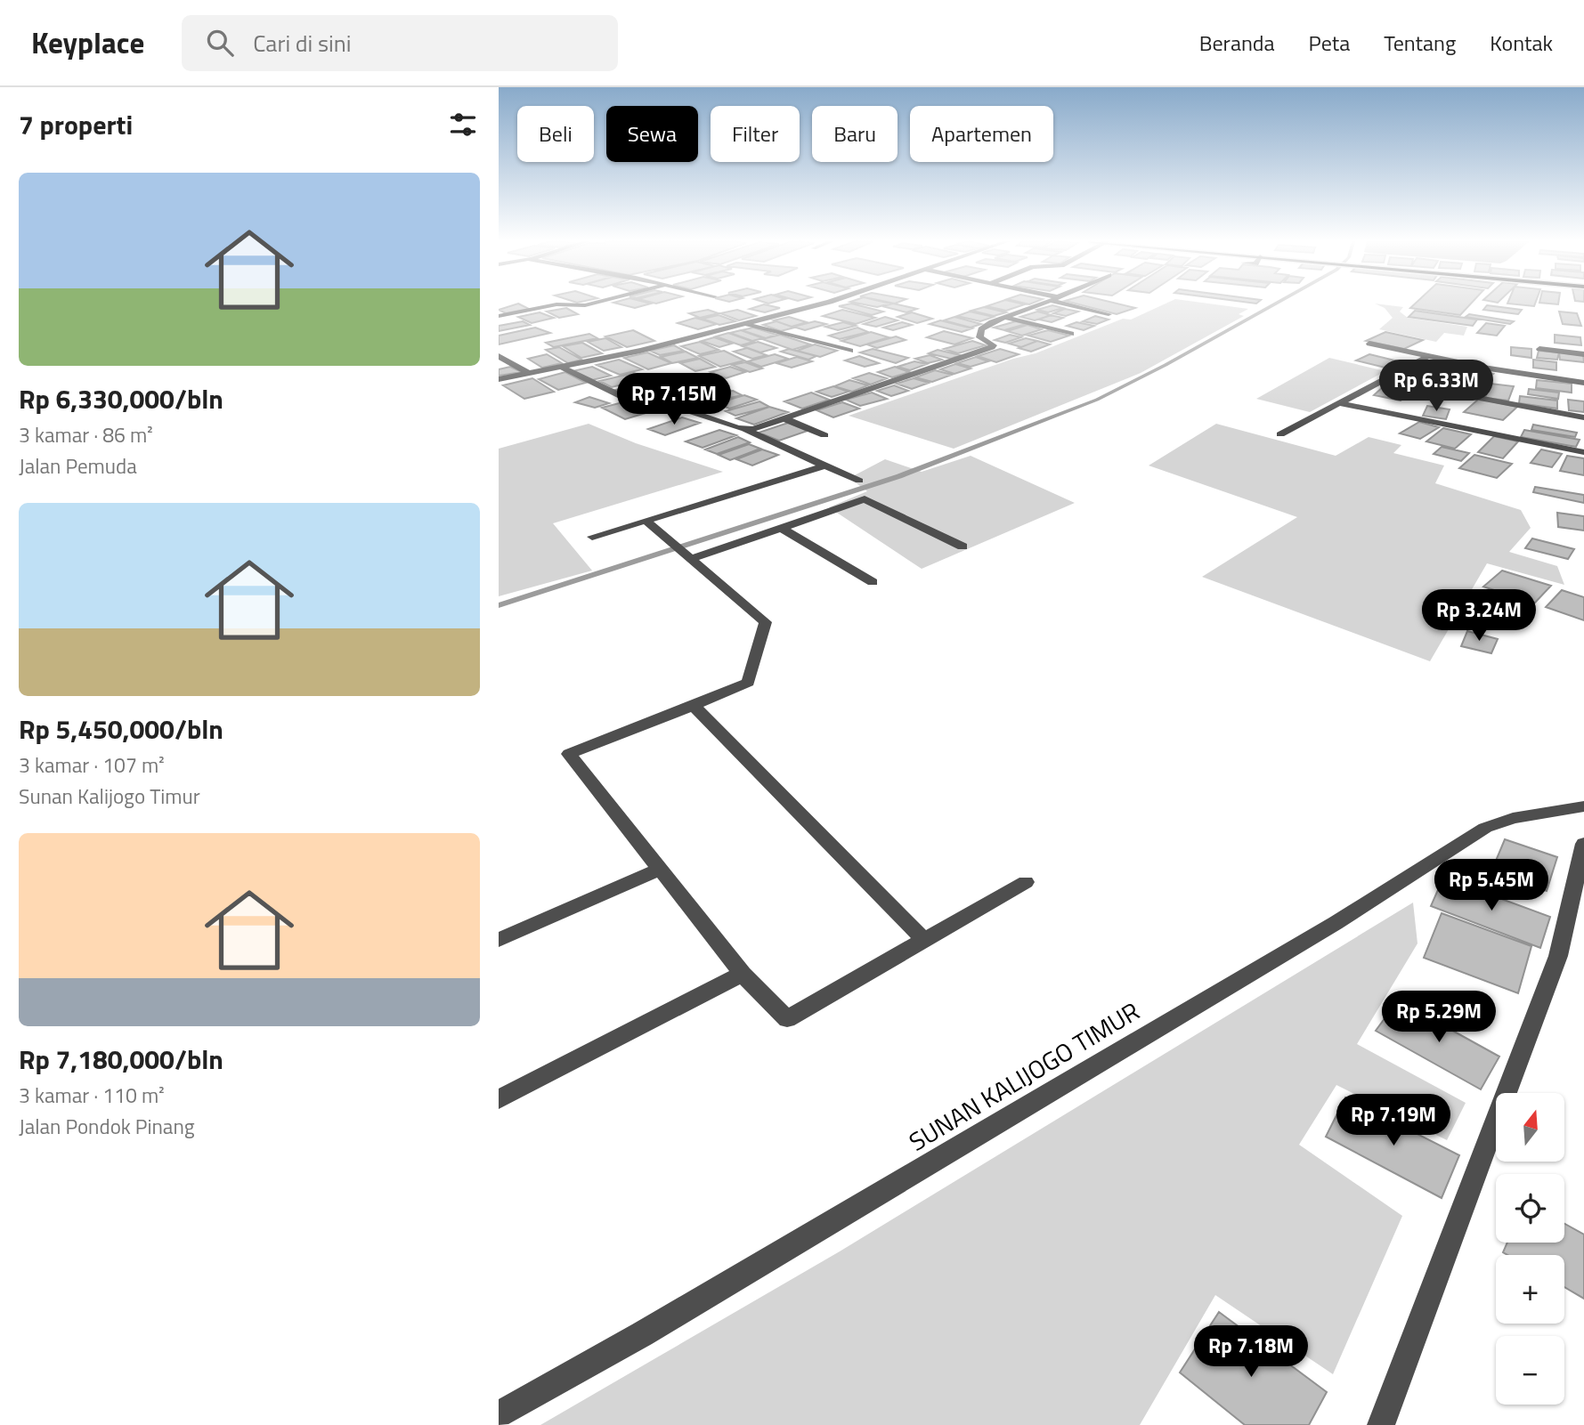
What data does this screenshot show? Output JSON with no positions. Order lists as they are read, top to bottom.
{
  "streets": {
    "street": ["SUNAN KALIJOGO TIMUR"]
  },
  "north": "top",
  "page": {
    "header": "Keyplace",
    "search": "Cari di sini",
    "nav": [
      "Beranda",
      "Peta",
      "Tentang",
      "Kontak"
    ],
    "heading": "7 properti",
    "chip": [
      "Beli",
      "Sewa",
      "Filter",
      "Baru",
      "Apartemen"
    ],
    "list": [
      {
        "name": "Rp 6,330,000/bln",
        "note": "3 kamar · 86 m² · Jalan Pemuda"
      },
      {
        "name": "Rp 5,450,000/bln",
        "note": "3 kamar · 107 m² · Sunan Kalijogo Timur"
      },
      {
        "name": "Rp 7,180,000/bln",
        "note": "3 kamar · 110 m² · Jalan Pondok Pinang"
      }
    ],
    "price": [
      "Rp 6.33M",
      "Rp 7.15M",
      "Rp 3.24M",
      "Rp 5.45M",
      "Rp 5.29M",
      "Rp 7.19M",
      "Rp 7.18M"
    ],
    "map_buttons": ["+", "−"]
  }
}
